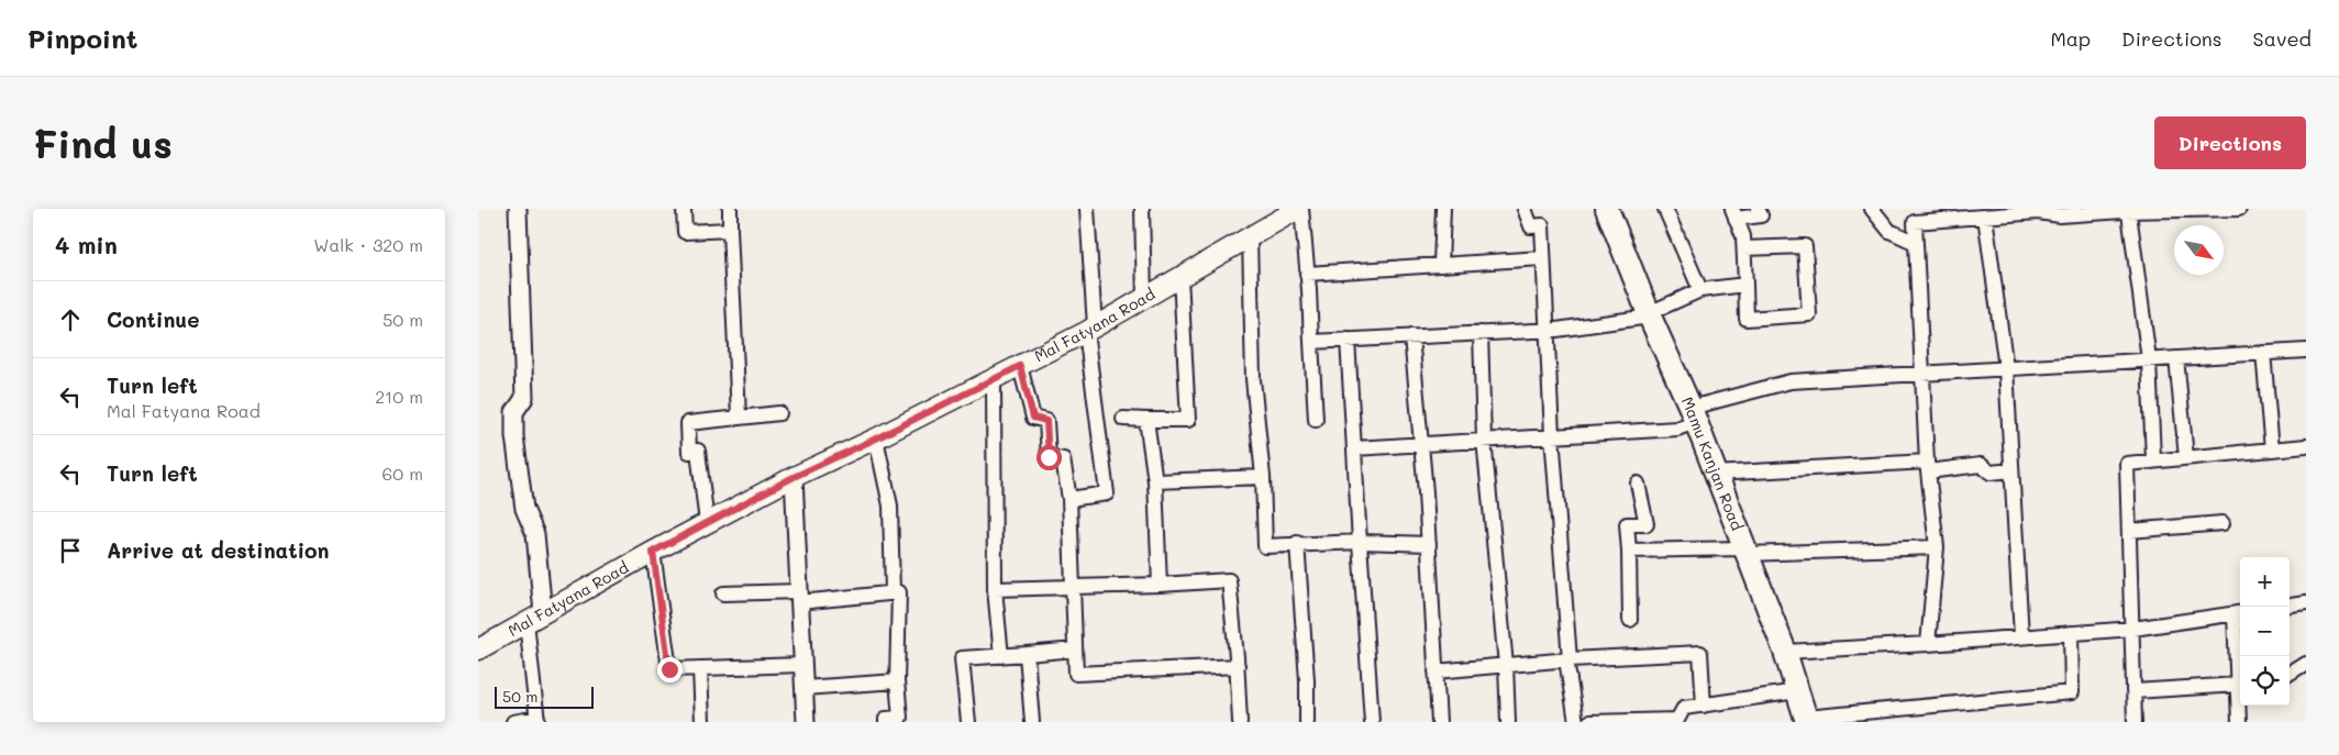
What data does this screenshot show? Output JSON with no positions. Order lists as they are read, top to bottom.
{
  "streets": {
    "main road": ["Mal Fatyana Road", "Mamu Kanjan Road"]
  },
  "scale_bar": "50 m",
  "north": "bottom right",
  "page": {
    "header": "Pinpoint",
    "nav": ["Map", "Directions", "Saved"],
    "buttons": "Directions",
    "title": "Find us",
    "heading": ["4 min", "Walk · 320 m"],
    "list": [
      ["Continue", "50 m"],
      ["Turn left", "Mal Fatyana Road", "210 m"],
      ["Turn left", "60 m"],
      "Arrive at destination"
    ],
    "map_buttons": ["+", "−"],
    "scale": "50 m"
  }
}
